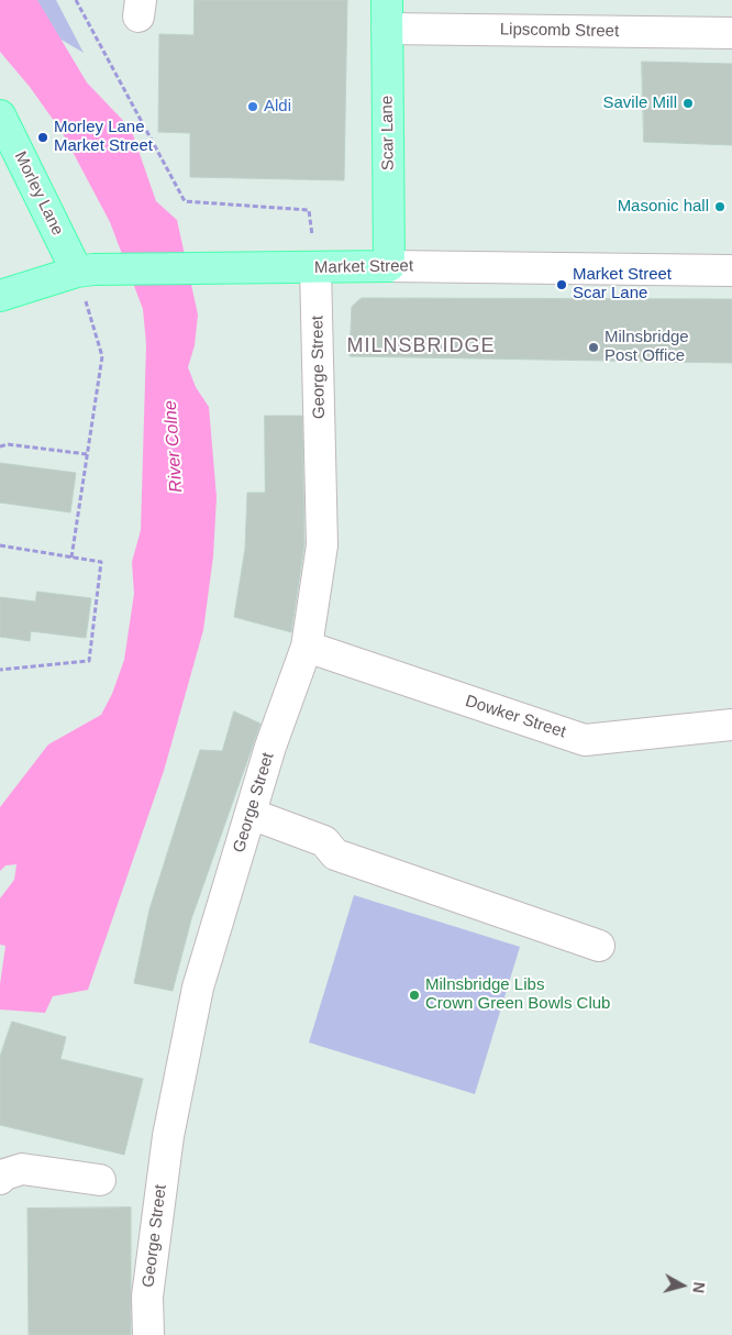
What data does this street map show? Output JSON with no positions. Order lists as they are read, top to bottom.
{
  "streets": {
    "main road": ["Scar Lane", "Morley Lane", "Market Street"],
    "street": ["Lipscomb Street", "George Street", "Dowker Street"]
  },
  "crossings": [
    ["Lipscomb Street", "Scar Lane"],
    ["Scar Lane", "Market Street"],
    ["Morley Lane", "Market Street"],
    ["Market Street", "George Street"],
    ["George Street", "Dowker Street"]
  ],
  "districts": ["MILNSBRIDGE"],
  "water": ["River Colne"],
  "places": [
    "Savile Mill",
    "Aldi",
    "Morley Lane Market Street",
    "Masonic hall",
    "Market Street Scar Lane",
    "Milnsbridge Post Office",
    "Milnsbridge Libs Crown Green Bowls Club"
  ],
  "north": "right"
}
